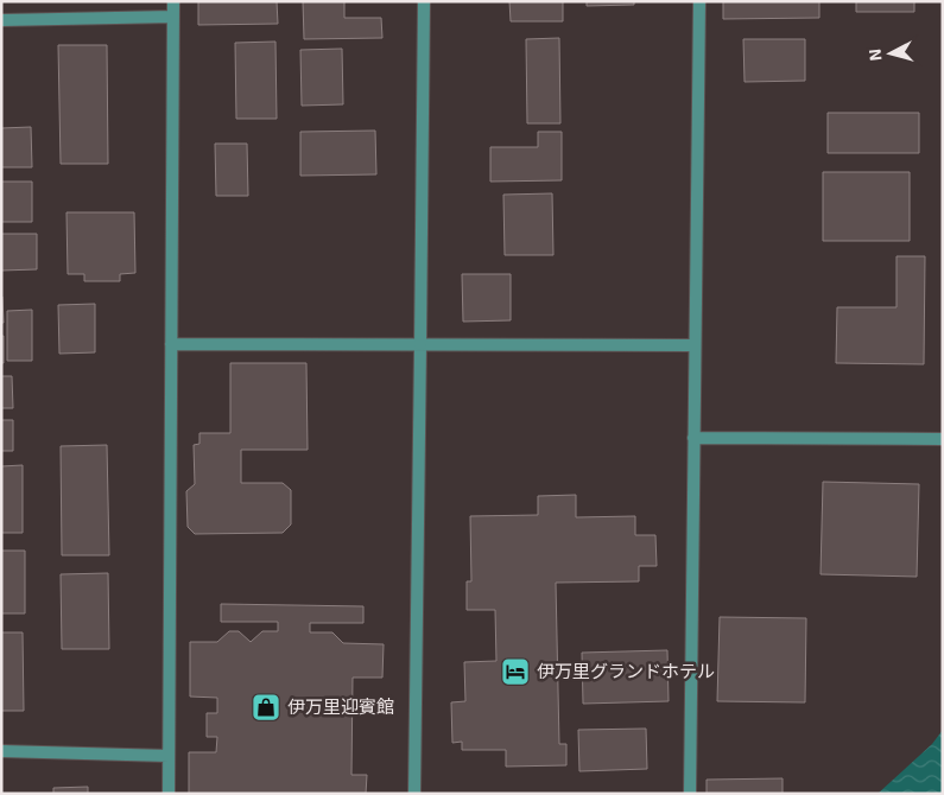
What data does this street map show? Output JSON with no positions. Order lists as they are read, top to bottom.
{
  "places": {
    "hotel": ["伊万里グランドホテル"],
    "shop": ["伊万里迎賓館"]
  },
  "north": "left"
}
